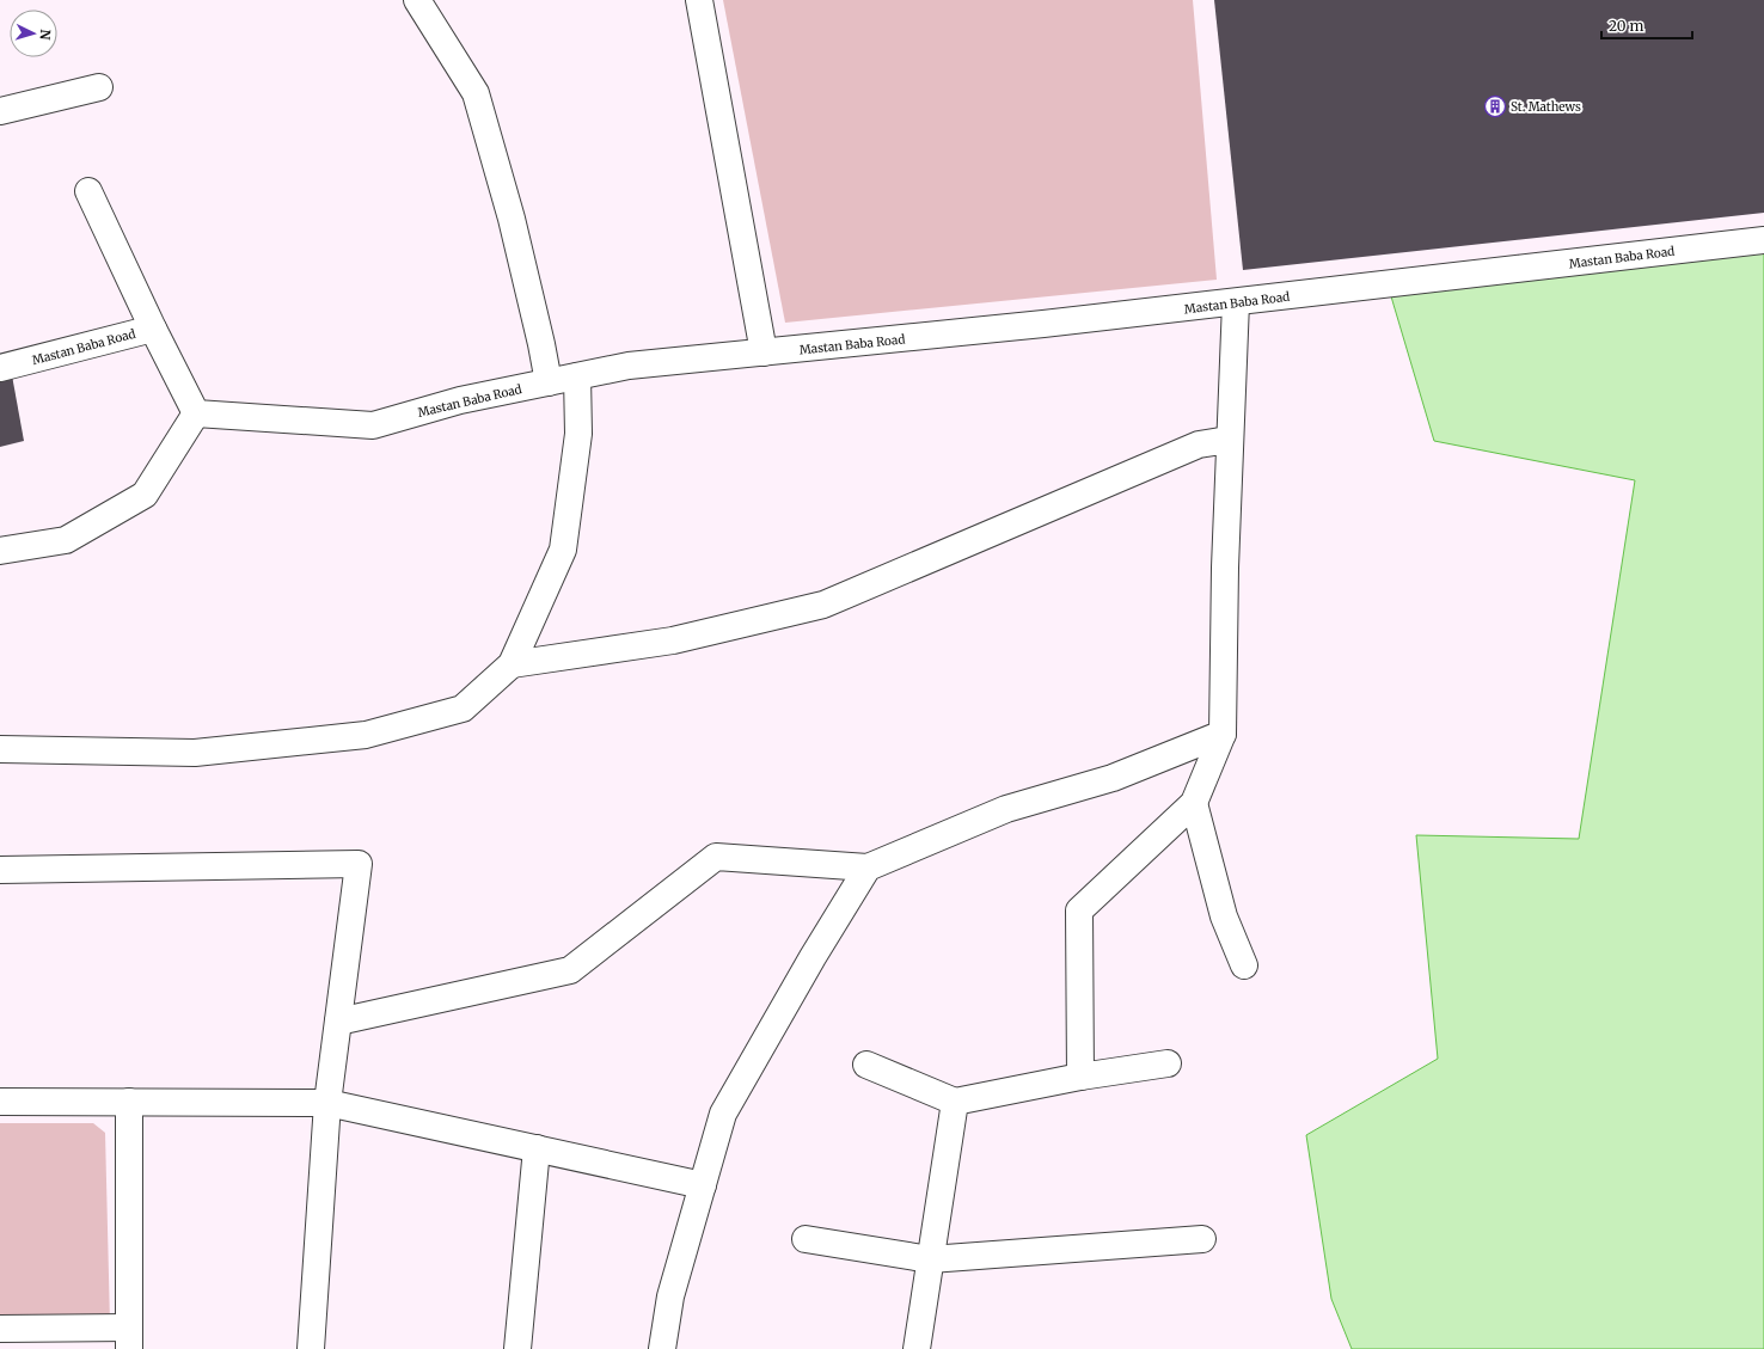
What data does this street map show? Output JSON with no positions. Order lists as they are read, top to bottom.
{
  "streets": {
    "street": ["Mastan Baba Road"]
  },
  "places": {
    "building": ["St. Mathews"]
  },
  "scale_bar": "20 m",
  "north": "right"
}
